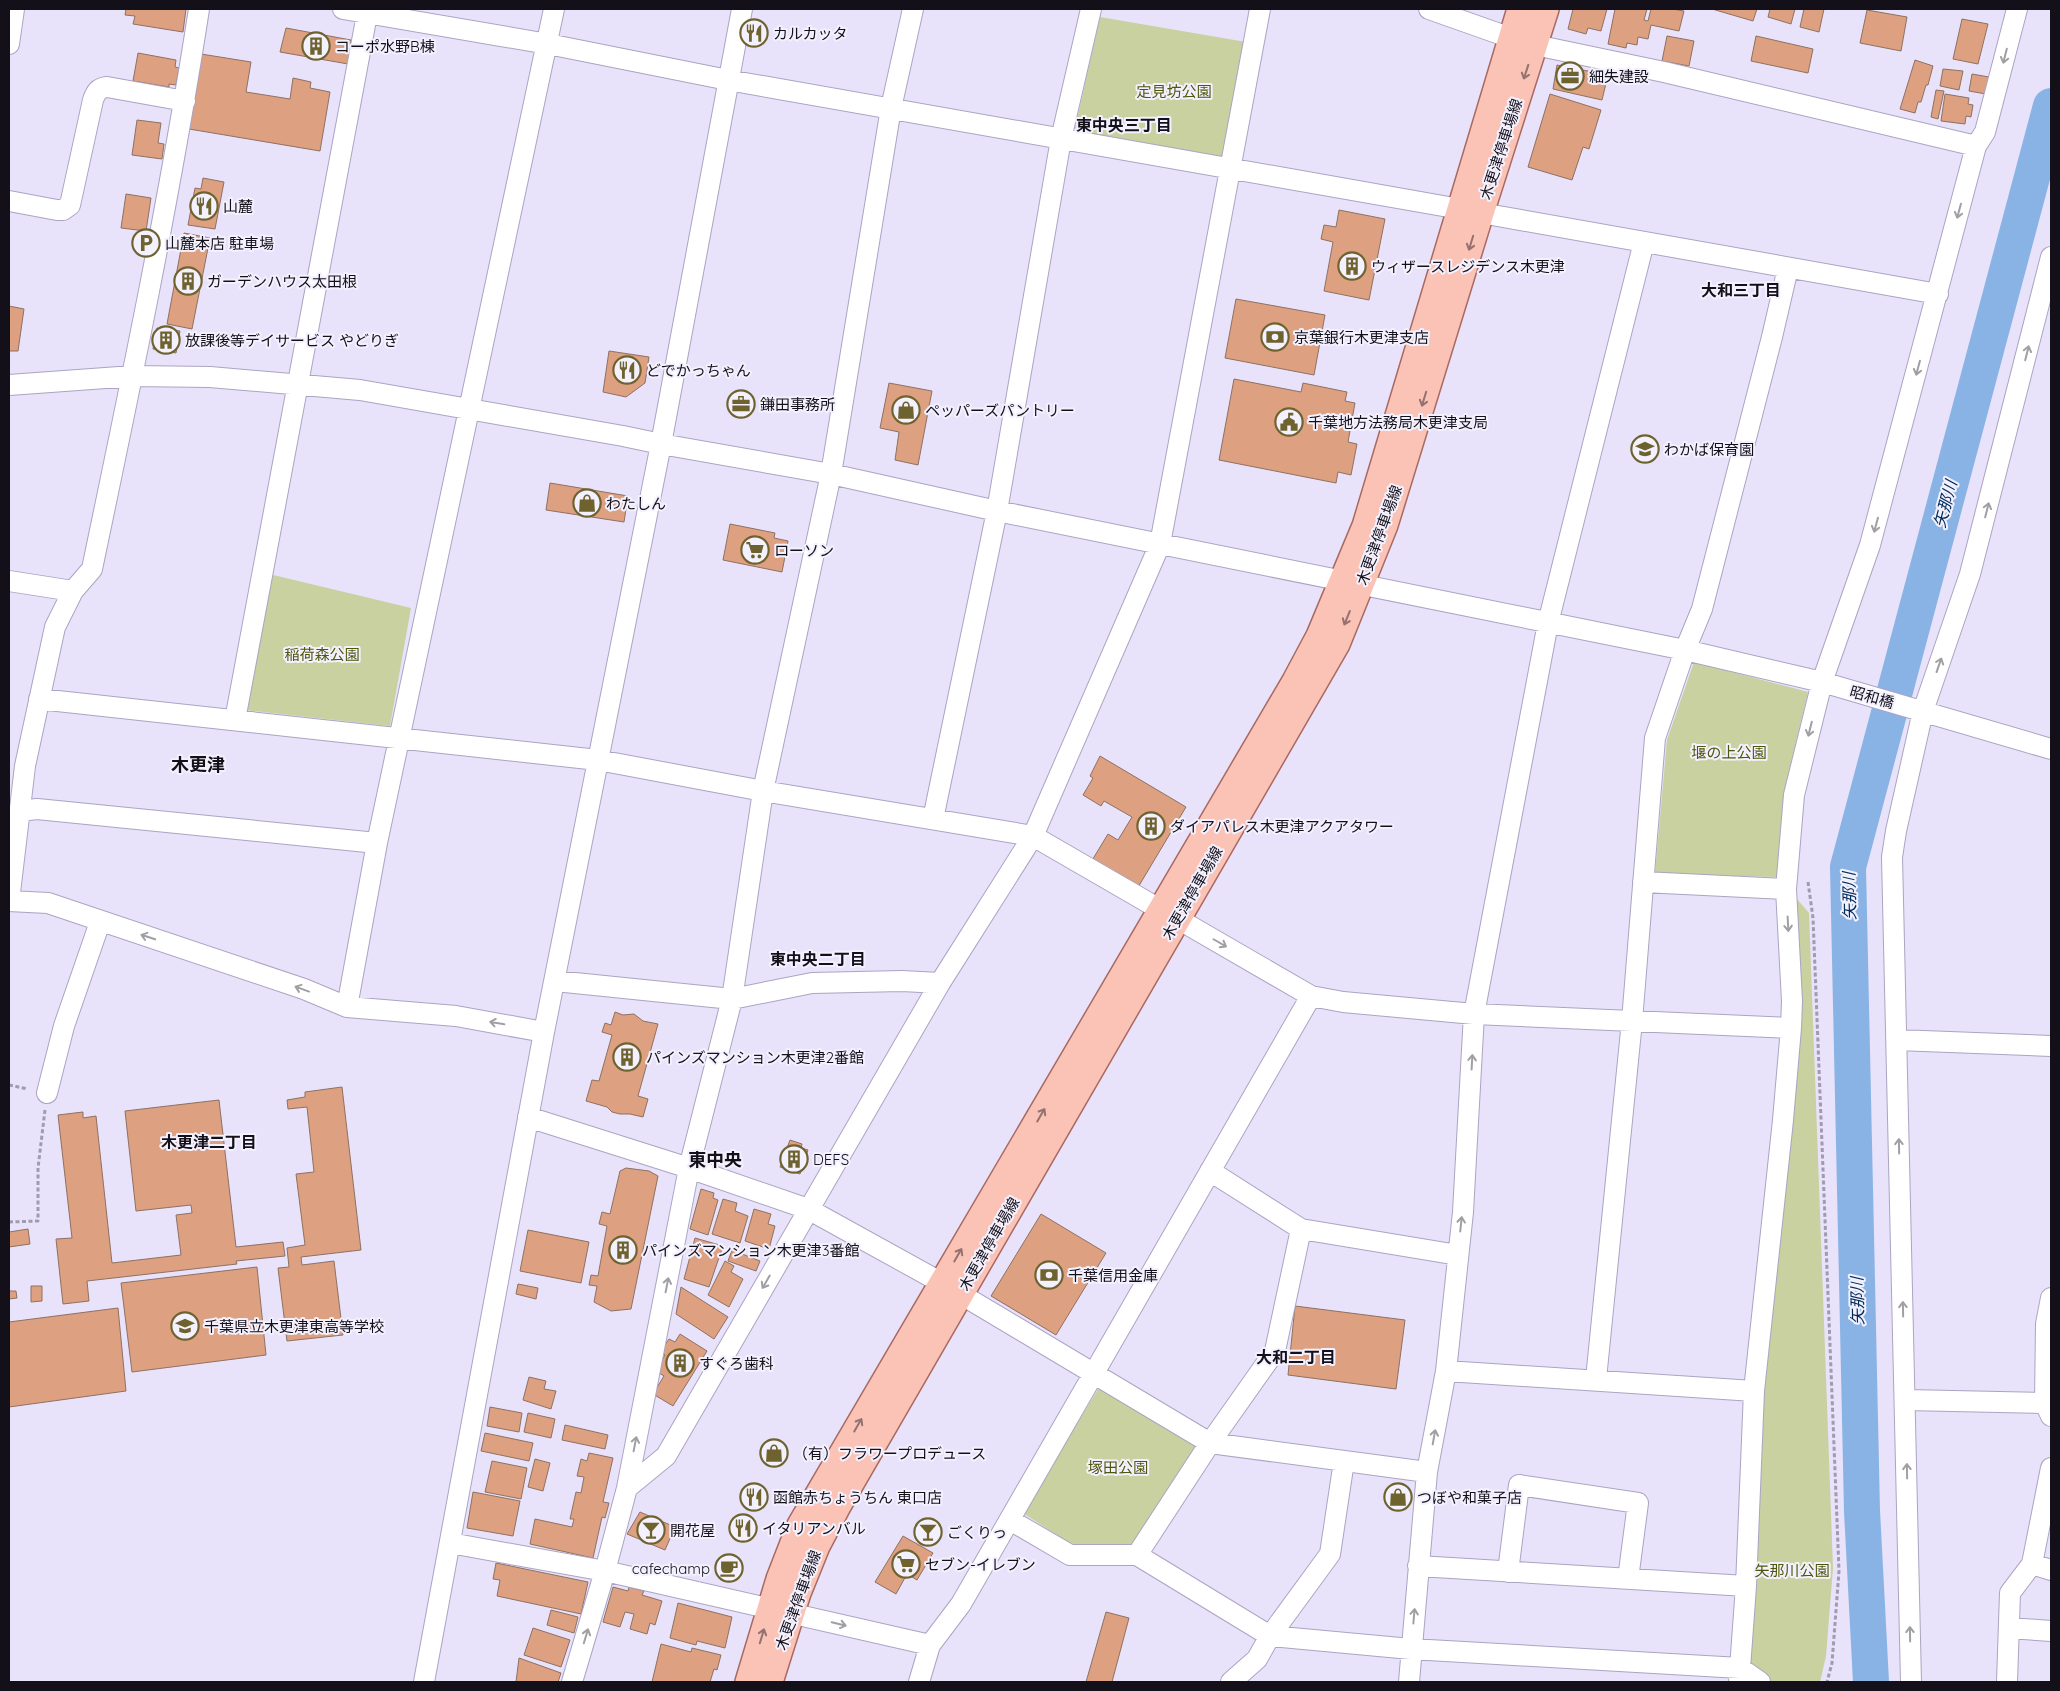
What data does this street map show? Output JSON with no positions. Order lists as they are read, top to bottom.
{
  "streets": {
    "main road": ["木更津停車場線"],
    "street": ["昭和橋"]
  },
  "crossings": [
    ["木更津停車場線", "昭和橋"]
  ],
  "districts": [
    "東中央三丁目",
    "大和三丁目",
    "木更津",
    "東中央二丁目",
    "木更津二丁目",
    "東中央",
    "大和二丁目"
  ],
  "water": ["矢那川"],
  "parks": [
    "定見坊公園",
    "稲荷森公園",
    "堰の上公園",
    "塚田公園",
    "矢那川公園"
  ],
  "places": {
    "restaurant": [
      "カルカッタ",
      "山麓",
      "どでかっちゃん",
      "函館赤ちょうちん 東口店",
      "イタリアンバル"
    ],
    "building": [
      "コーポ水野B棟",
      "ウィザースレジデンス木更津",
      "ガーデンハウス太田根",
      "放課後等デイサービス やどりぎ",
      "ダイアパレス木更津アクアタワー",
      "パインズマンション木更津2番館",
      "DEFS",
      "パインズマンション木更津3番館",
      "すぐろ歯科"
    ],
    "office": ["細失建設", "鎌田事務所"],
    "parking": ["山麓本店 駐車場"],
    "bank": ["京葉銀行木更津支店", "千葉信用金庫"],
    "shop": [
      "ペッパーズパントリー",
      "わたしん",
      "（有）フラワープロデュース",
      "つぼや和菓子店"
    ],
    "public building": ["千葉地方法務局木更津支局"],
    "school or university": ["わかば保育園", "千葉県立木更津東高等学校"],
    "supermarket": ["ローソン", "セブン-イレブン"],
    "bar": ["開花屋", "ごくりっ"],
    "cafe": ["cafechamp"]
  }
}
